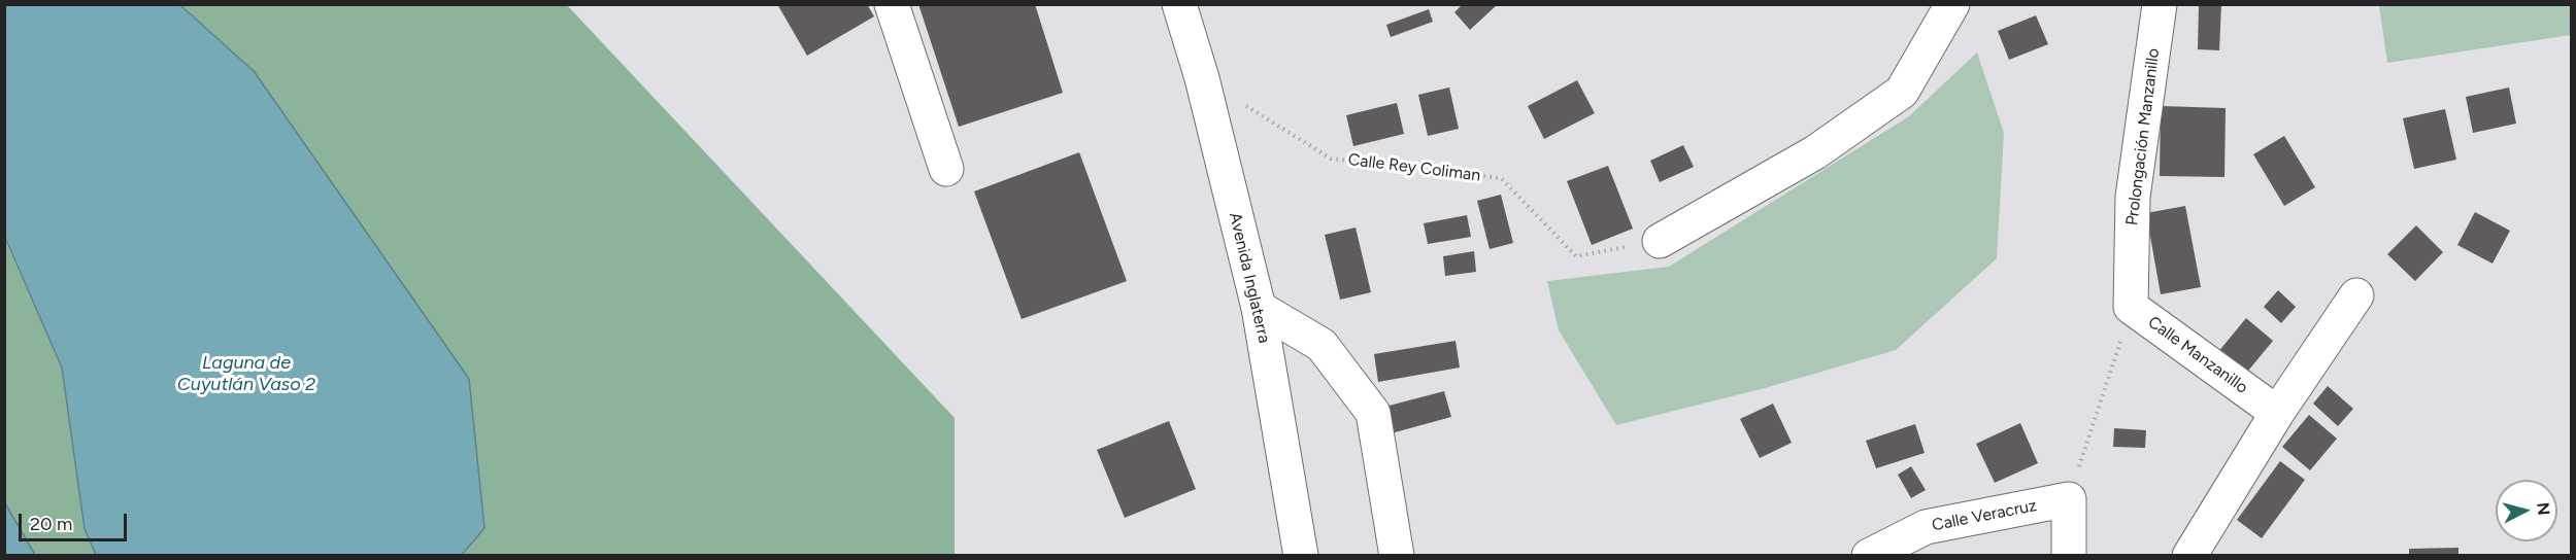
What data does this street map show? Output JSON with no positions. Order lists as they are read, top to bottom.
{
  "streets": {
    "street": [
      "Prolongación Manzanillo",
      "Avenida Inglaterra",
      "Calle Manzanillo",
      "Calle Veracruz"
    ],
    "path": ["Calle Rey Coliman"]
  },
  "crossings": [
    ["Prolongación Manzanillo", "Calle Manzanillo"],
    ["Calle Rey Coliman", "Avenida Inglaterra"],
    ["Calle Manzanillo", "Calle Veracruz"]
  ],
  "water": ["Laguna de Cuyutlán Vaso 2"],
  "scale_bar": "20 m",
  "north": "right"
}
